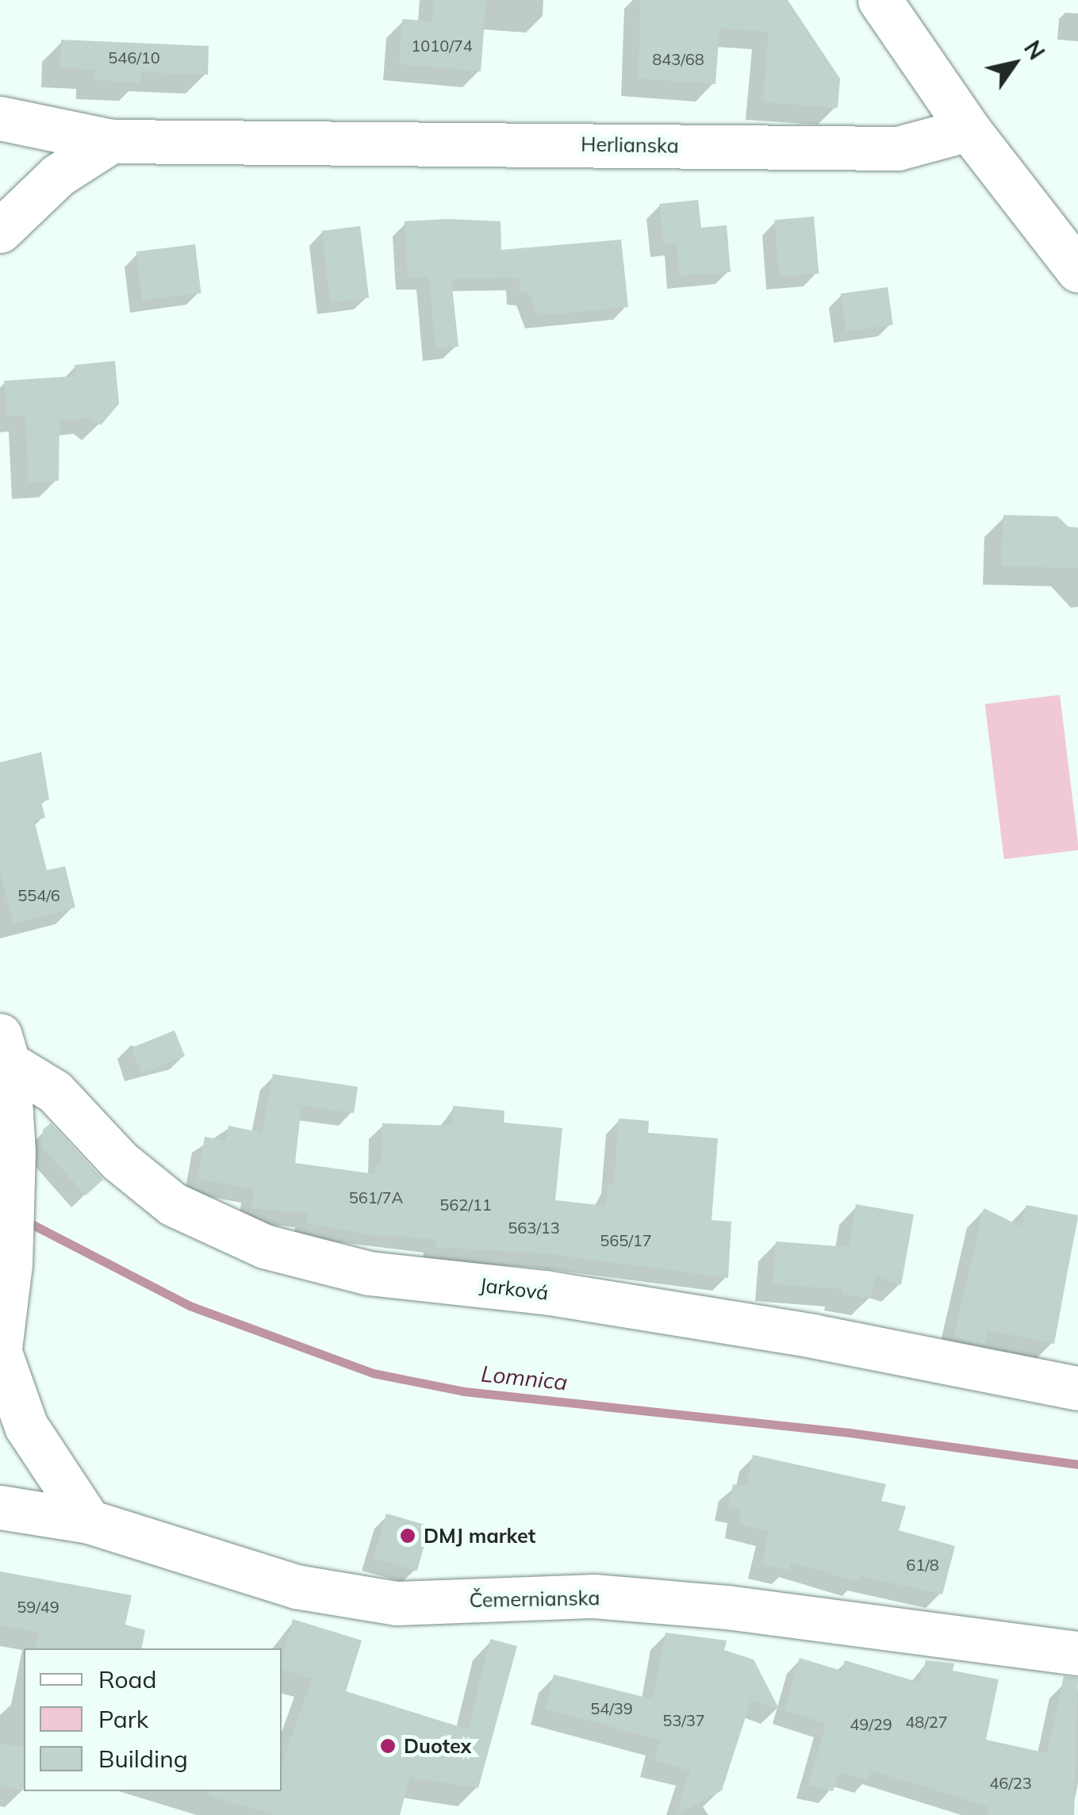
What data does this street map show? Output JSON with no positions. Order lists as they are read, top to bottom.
{
  "streets": {
    "street": ["Herlianska", "Jarková", "Čemernianska"]
  },
  "water": ["Lomnica"],
  "places": ["DMJ market", "Duotex"],
  "house_numbers": [
    "1010/74",
    "546/10",
    "843/68",
    "554/6",
    "561/7A",
    "562/11",
    "563/13",
    "565/17",
    "61/8",
    "59/49",
    "54/39",
    "53/37",
    "48/27",
    "49/29",
    "46/23"
  ],
  "legend": ["Road", "Park", "Building"],
  "north": "top right"
}
